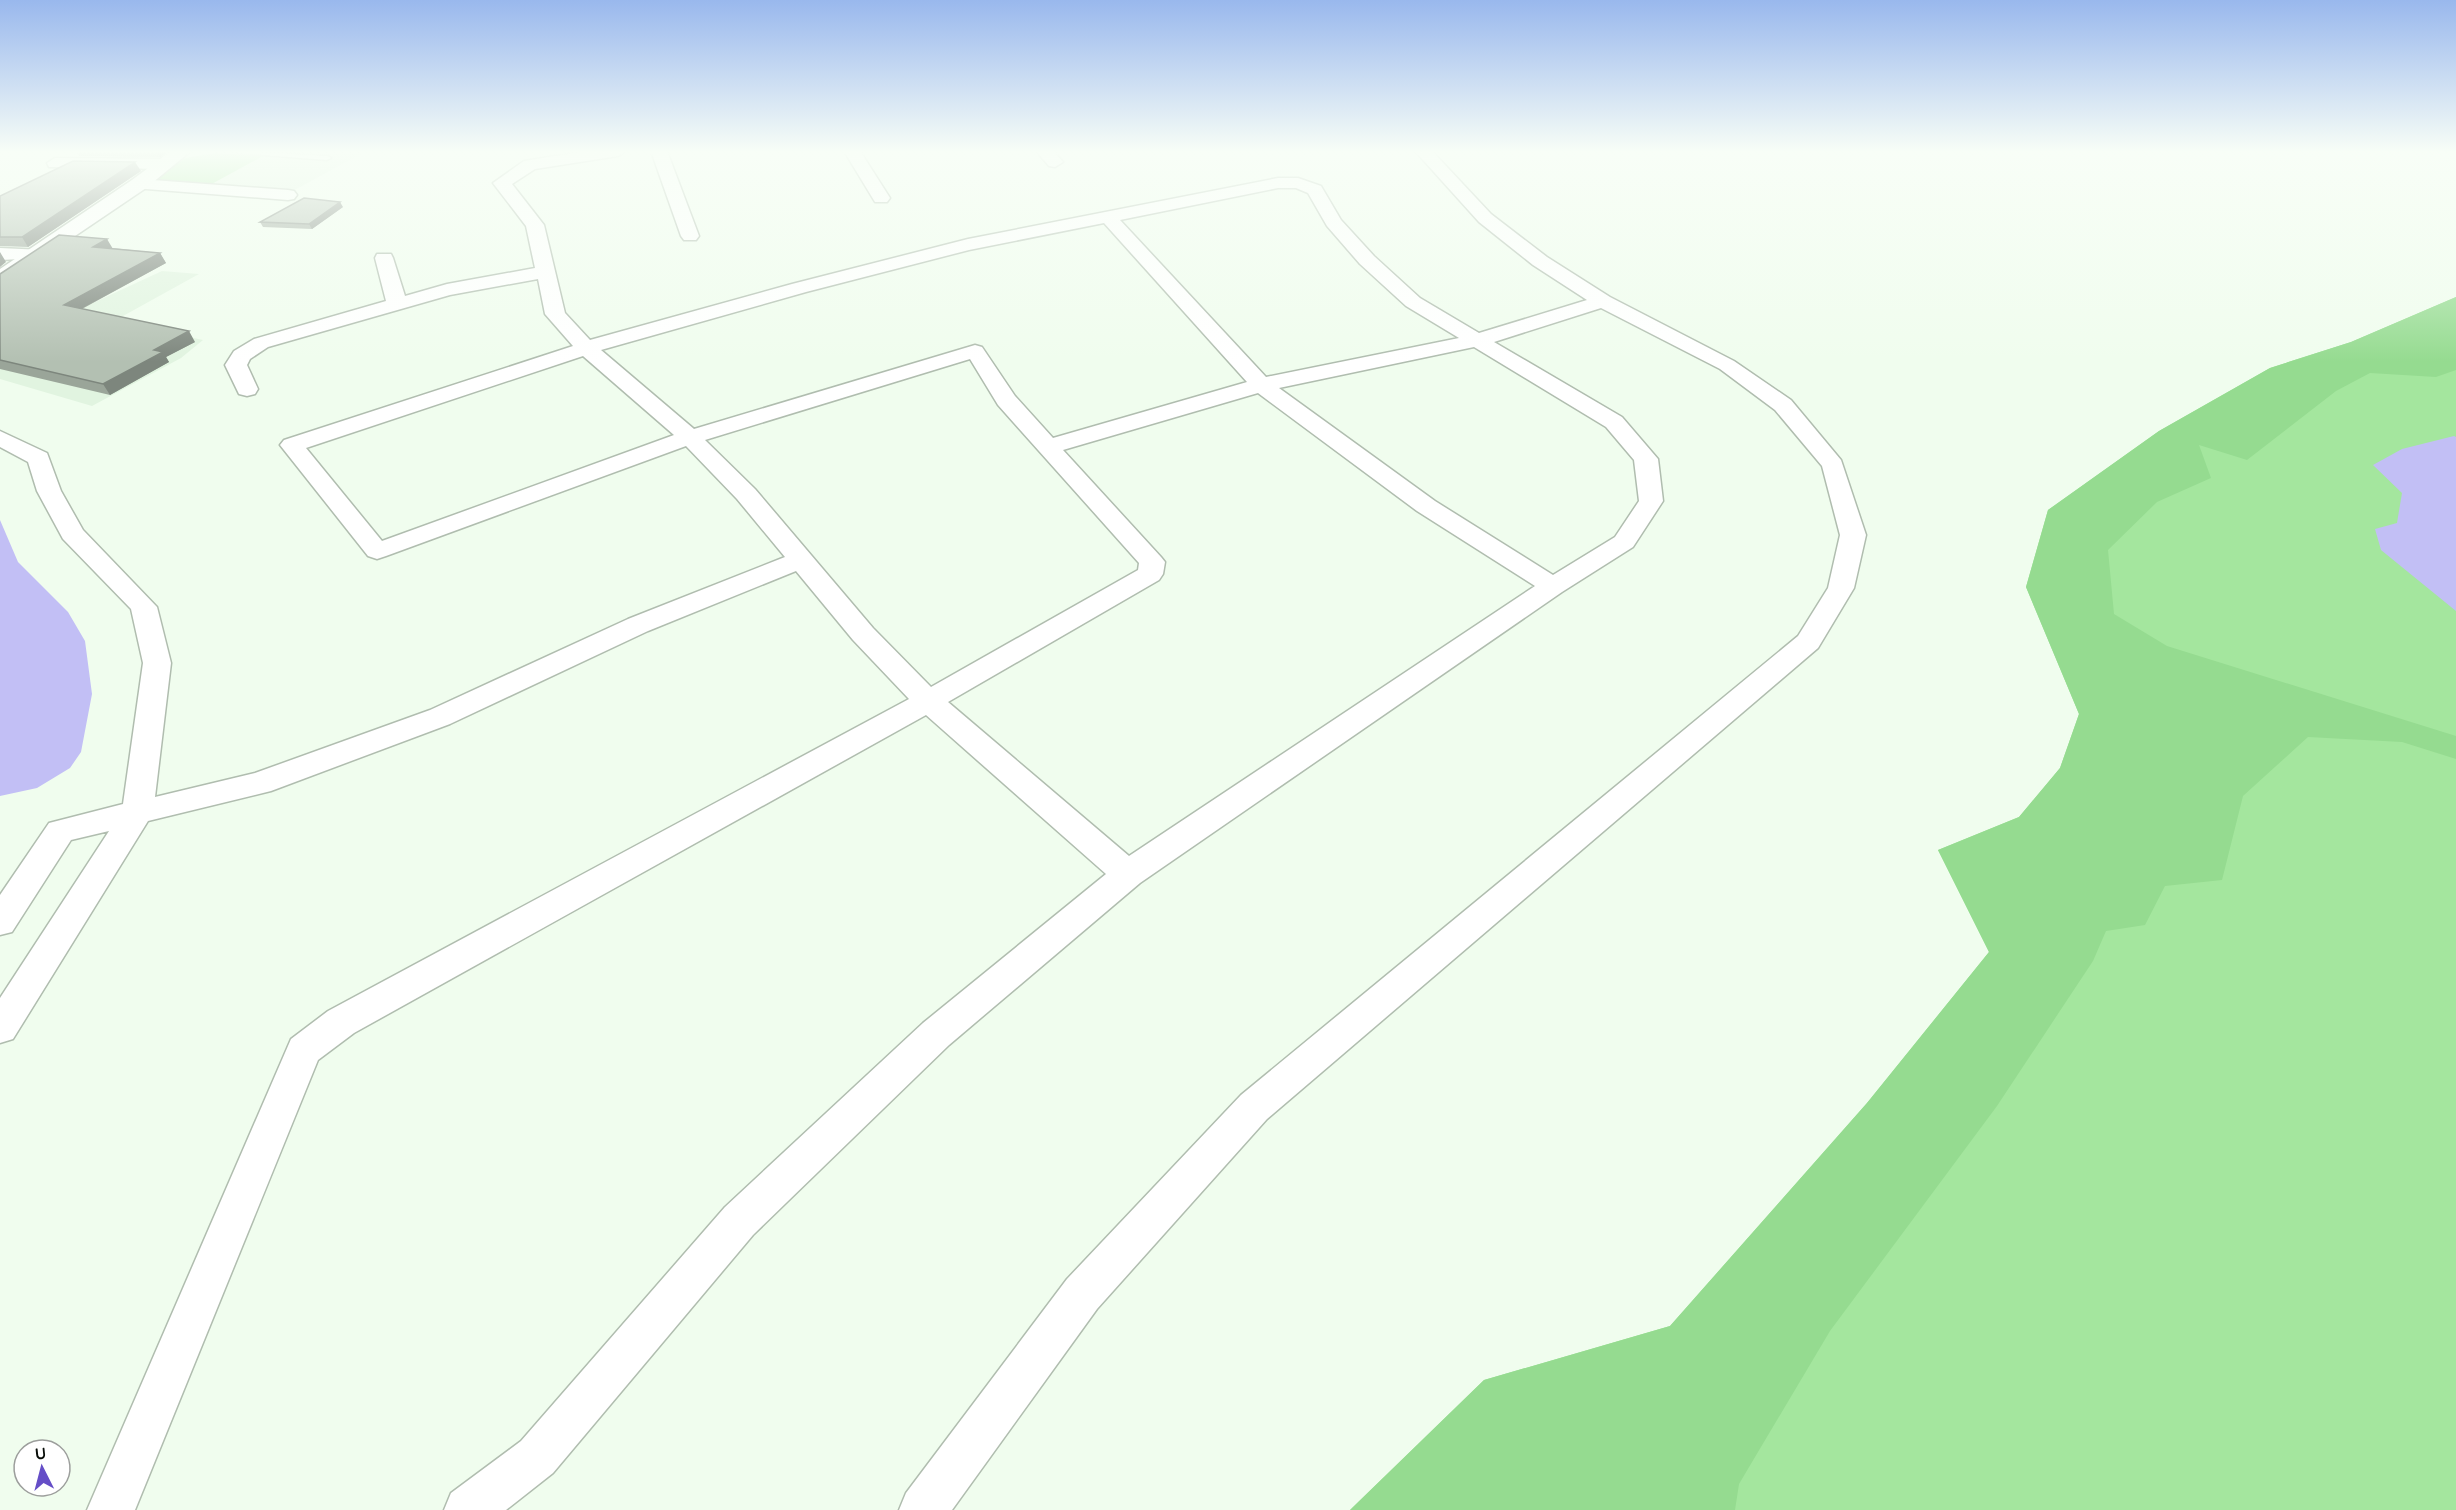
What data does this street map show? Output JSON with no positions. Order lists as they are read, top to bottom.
{
  "north": "top"
}
